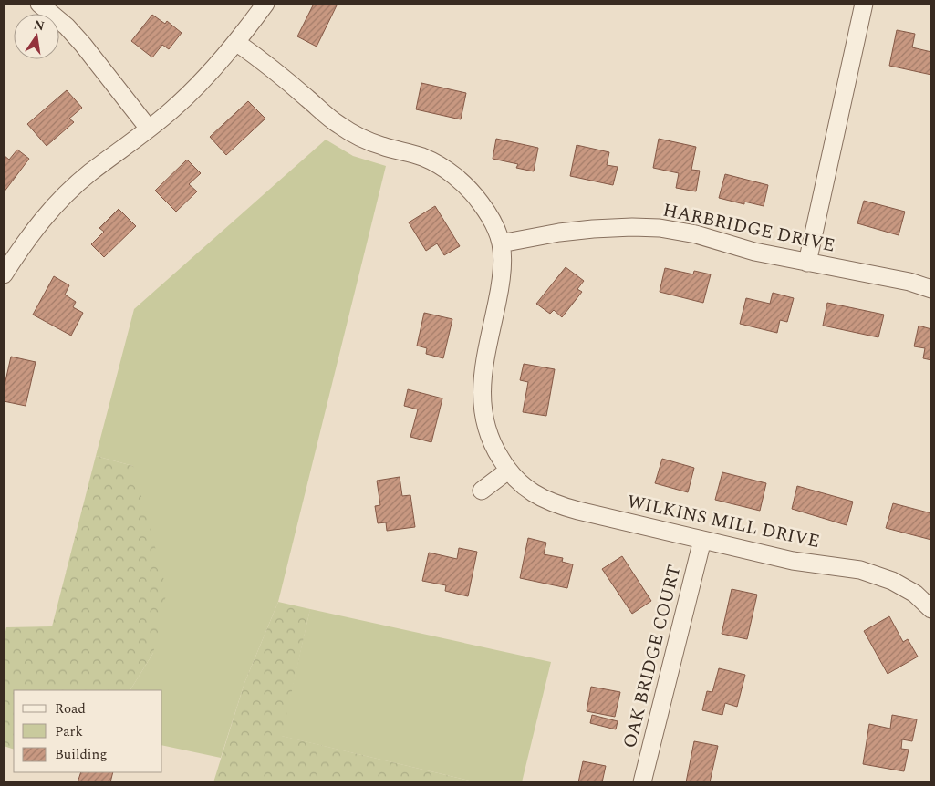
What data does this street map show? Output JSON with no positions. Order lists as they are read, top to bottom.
{
  "streets": {
    "street": ["HARBRIDGE DRIVE", "WILKINS MILL DRIVE", "OAK BRIDGE COURT"]
  },
  "crossings": [
    ["HARBRIDGE DRIVE", "WILKINS MILL DRIVE"],
    ["WILKINS MILL DRIVE", "OAK BRIDGE COURT"]
  ],
  "legend": ["Road", "Park", "Building"],
  "north": "top"
}
